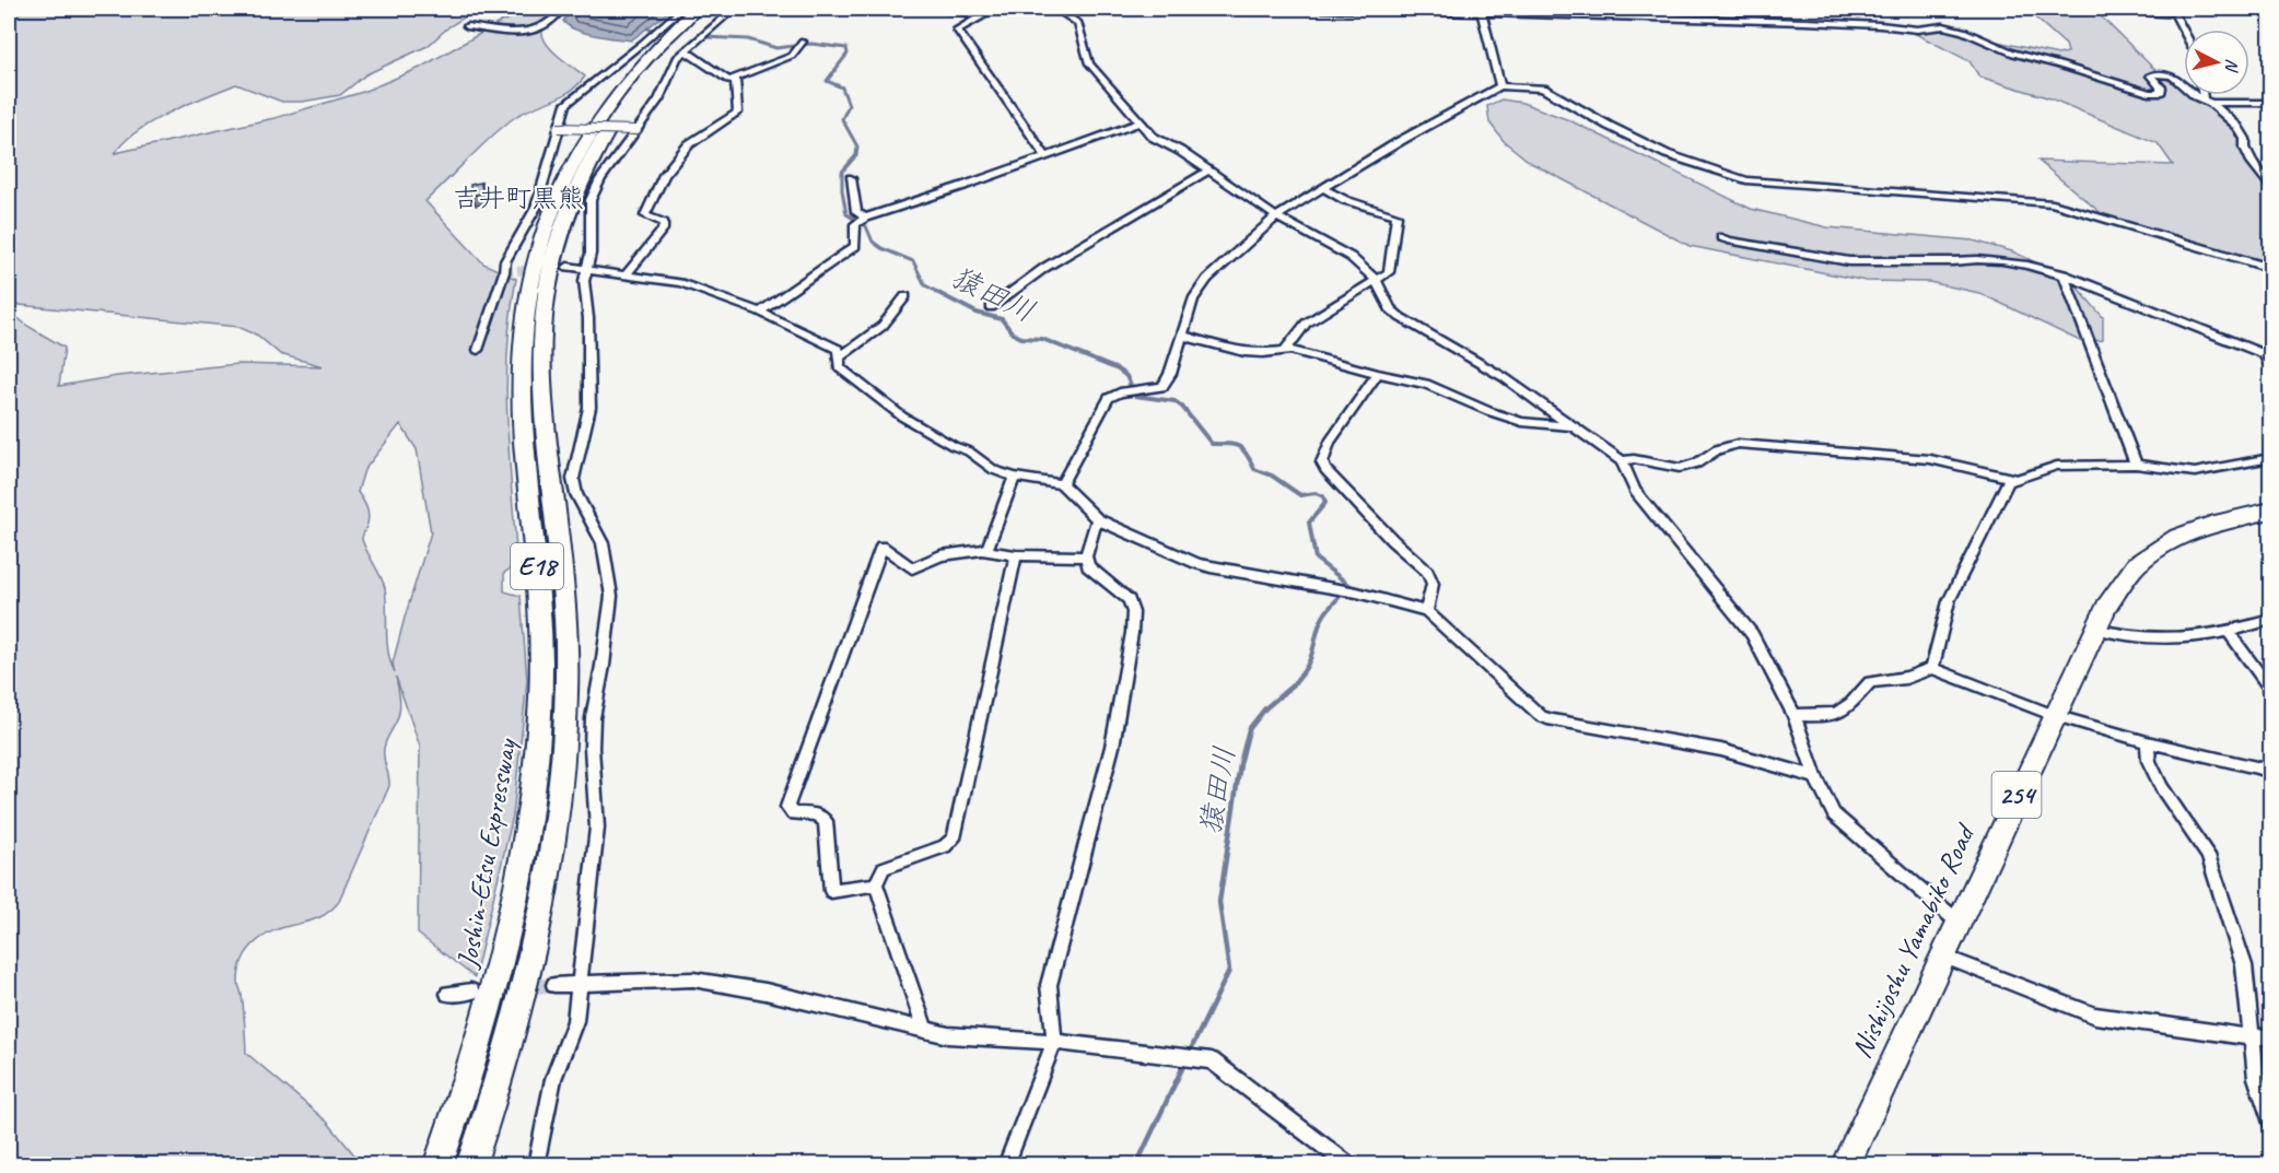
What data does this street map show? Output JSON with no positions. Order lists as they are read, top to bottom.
{
  "streets": {
    "highway": [
      "E18",
      "254",
      "Joshin-Etsu Expressway",
      "Nishijoshu Yamabiko Road"
    ]
  },
  "districts": ["吉井町黒熊"],
  "water": ["猿田川"],
  "north": "right"
}
